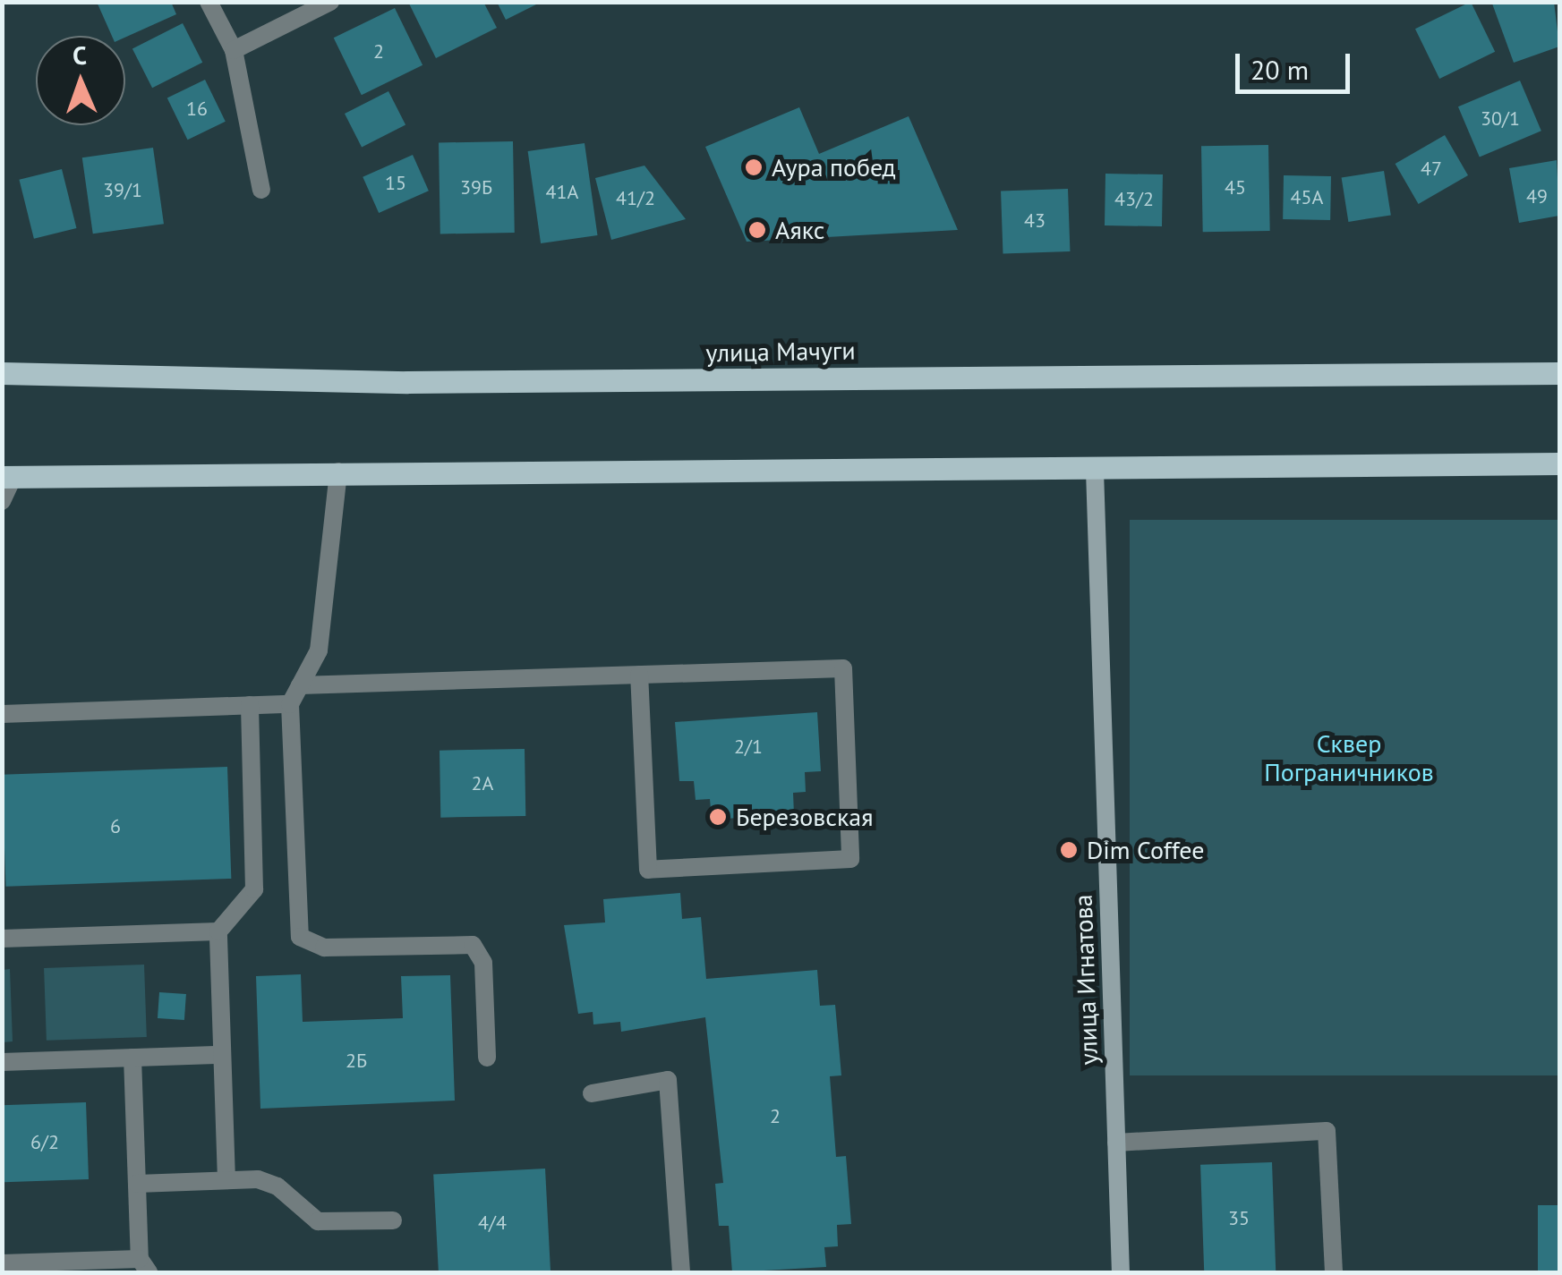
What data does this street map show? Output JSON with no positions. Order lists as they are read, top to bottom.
{
  "streets": {
    "main road": ["улица Мачуги"],
    "street": ["улица Игнатова"]
  },
  "parks": ["Сквер Пограничников"],
  "places": [
    "Аура побед",
    "Аякс",
    "Березовская",
    "Dim Coffee"
  ],
  "house_numbers": [
    "2",
    "16",
    "30/1",
    "47",
    "15",
    "39Б",
    "45",
    "39/1",
    "41А",
    "49",
    "45А",
    "41/2",
    "43/2",
    "43",
    "2/1",
    "2А",
    "6",
    "2Б",
    "2",
    "6/2",
    "35",
    "4/4"
  ],
  "scale_bar": "20 m",
  "north": "top"
}
